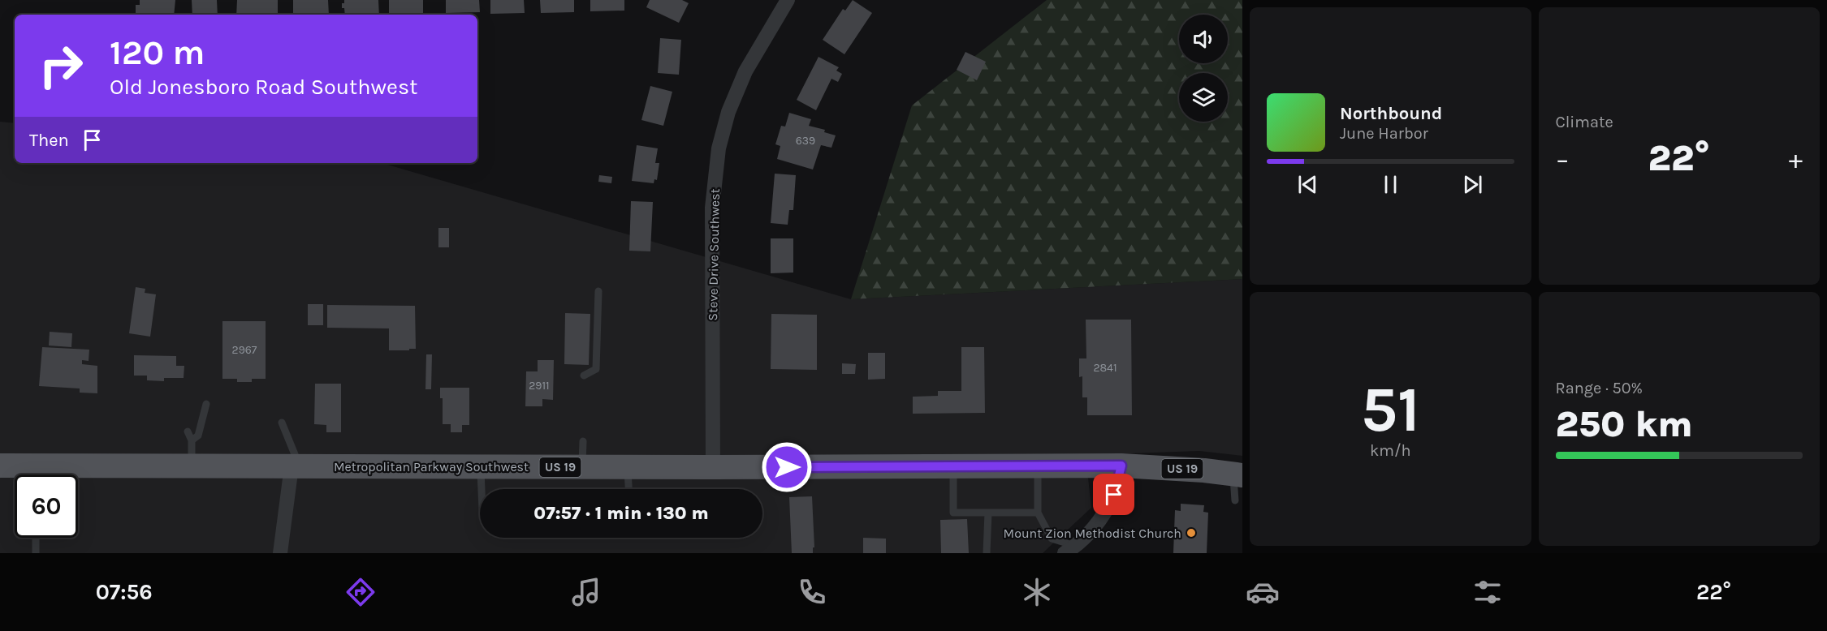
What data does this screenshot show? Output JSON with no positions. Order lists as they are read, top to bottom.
{
  "streets": {
    "main road": ["Metropolitan Parkway Southwest", "US 19"],
    "street": ["Steve Drive Southwest"]
  },
  "crossings": [
    ["Steve Drive Southwest", "Metropolitan Parkway Southwest"]
  ],
  "places": ["Mount Zion Methodist Church"],
  "house_numbers": [
    "639",
    "2967",
    "2841",
    "2911"
  ],
  "page": {
    "tile": [
      "Climate",
      ["51", "km/h"],
      ["Range · 50%", "250 km"]
    ],
    "turn": ["120 m", "Old Jonesboro Road Southwest"],
    "song": ["Northbound", "June Harbor"],
    "then": "Then",
    "heat": ["−", "22°", "+"],
    "limit": "60",
    "trip": "07:57 · 1 min · 130 m",
    "tabs": ["07:56", "22°"]
  }
}
